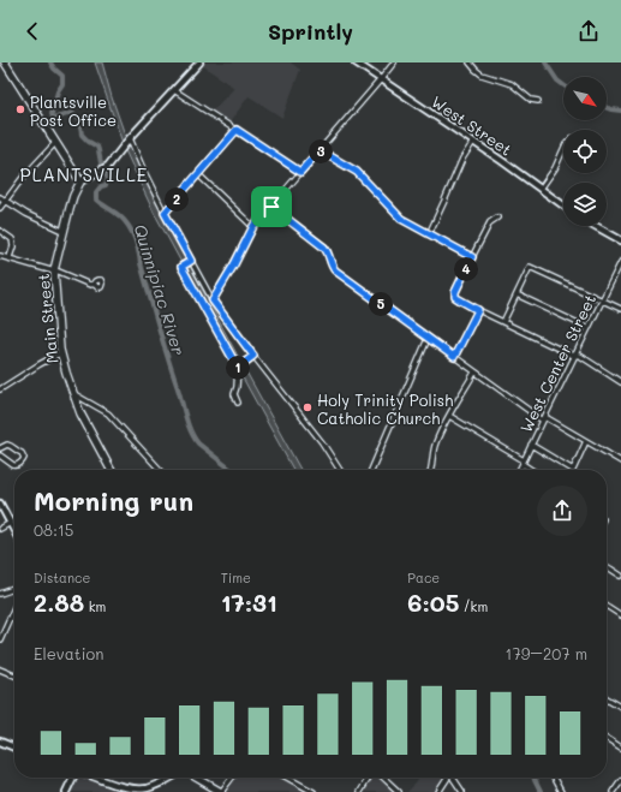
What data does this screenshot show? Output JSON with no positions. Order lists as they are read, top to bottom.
{
  "streets": {
    "highway": ["Main Street"],
    "main road": ["West Street"],
    "street": ["West Center Street"]
  },
  "districts": ["PLANTSVILLE"],
  "water": ["Quinnipiac River"],
  "places": ["Plantsville Post Office", "Holy Trinity Polish Catholic Church"],
  "north": "bottom right",
  "page": {
    "header": "Sprintly",
    "pins": [
      "3",
      "2",
      "4",
      "5",
      "1"
    ],
    "heading": ["Morning run", "08:15"],
    "stats": [
      ["Distance", "2.88 km"],
      ["Time", "17:31"],
      ["Pace", "6:05 /km"]
    ],
    "chart": ["Elevation", "179–207 m"]
  }
}
